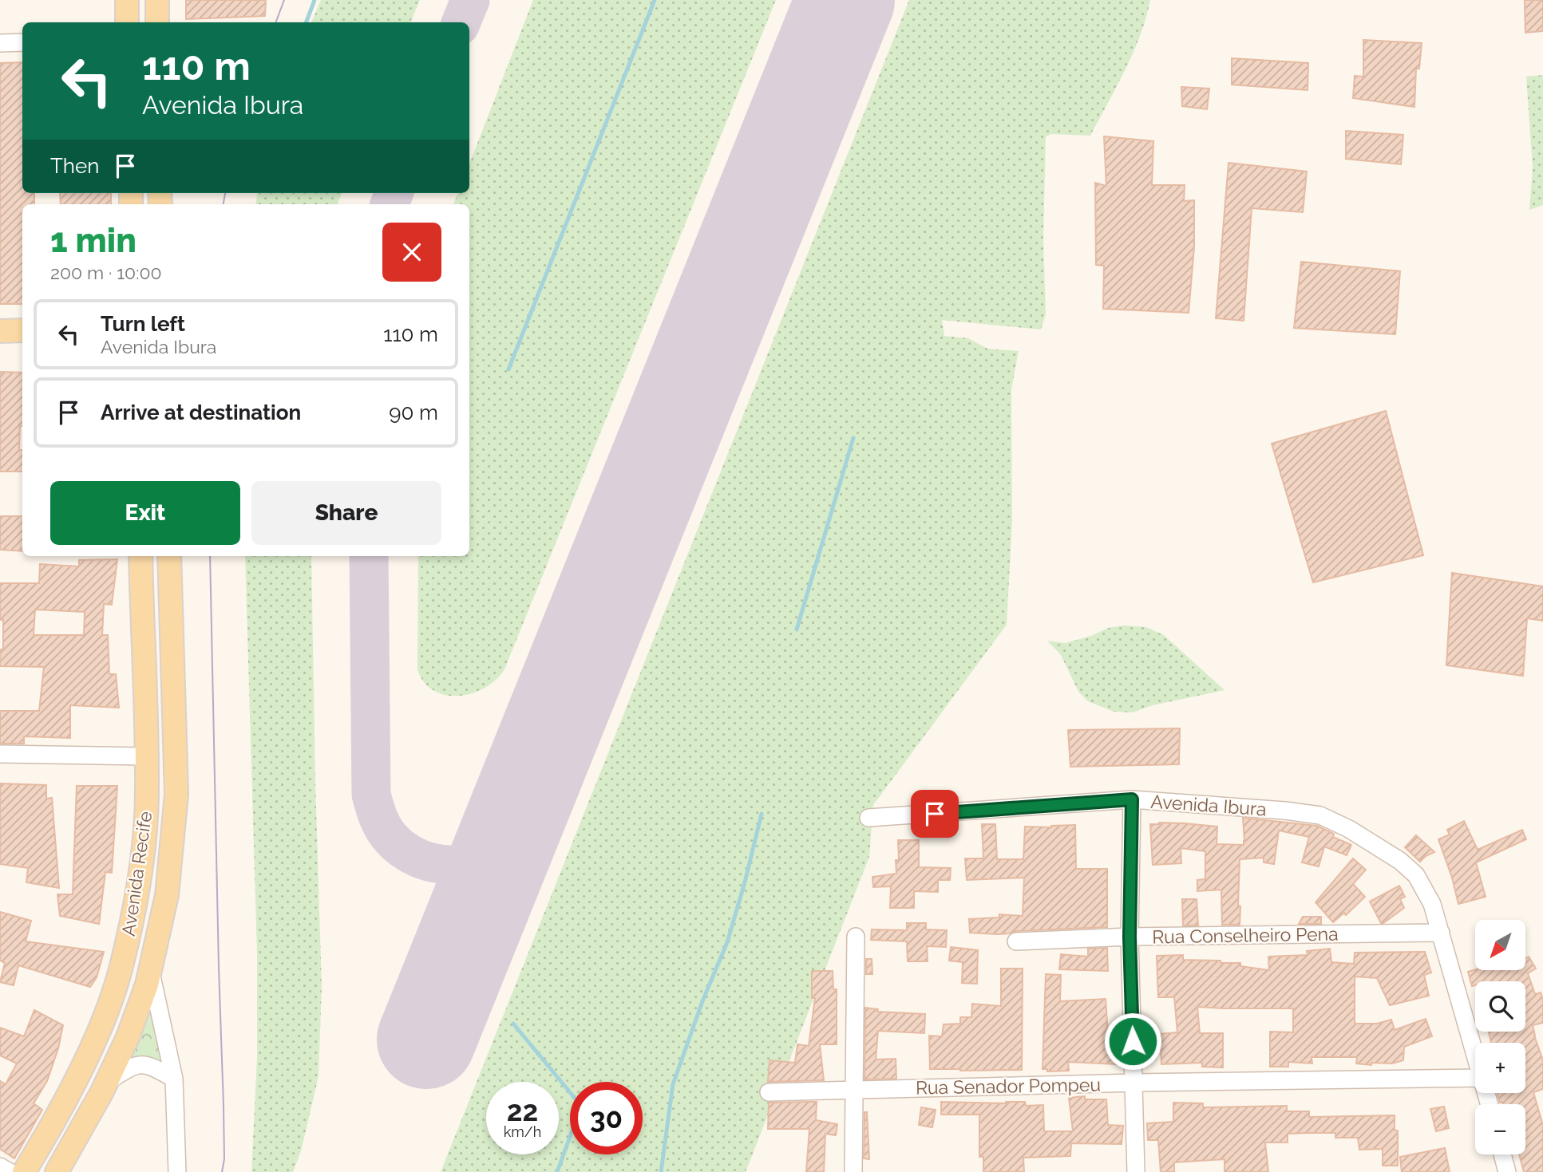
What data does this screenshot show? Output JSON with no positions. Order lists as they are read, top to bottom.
{
  "streets": {
    "main road": ["Avenida Recife"],
    "street": ["Avenida Ibura", "Rua Conselheiro Pena", "Rua Senador Pompeu"]
  },
  "crossings": [
    ["Avenida Ibura", "Rua Conselheiro Pena"]
  ],
  "north": "bottom left",
  "page": {
    "turn": ["110 m", "Avenida Ibura"],
    "then": "Then",
    "heading": ["1 min", "200 m · 10:00"],
    "list": [
      {
        "name": "Turn left",
        "note": "Avenida Ibura",
        "value": "110 m"
      },
      {
        "name": "Arrive at destination",
        "value": "90 m"
      }
    ],
    "buttons": ["Exit", "Share"],
    "map_buttons": ["+", "−"],
    "speed": "22 km/h",
    "limit": "30"
  }
}
